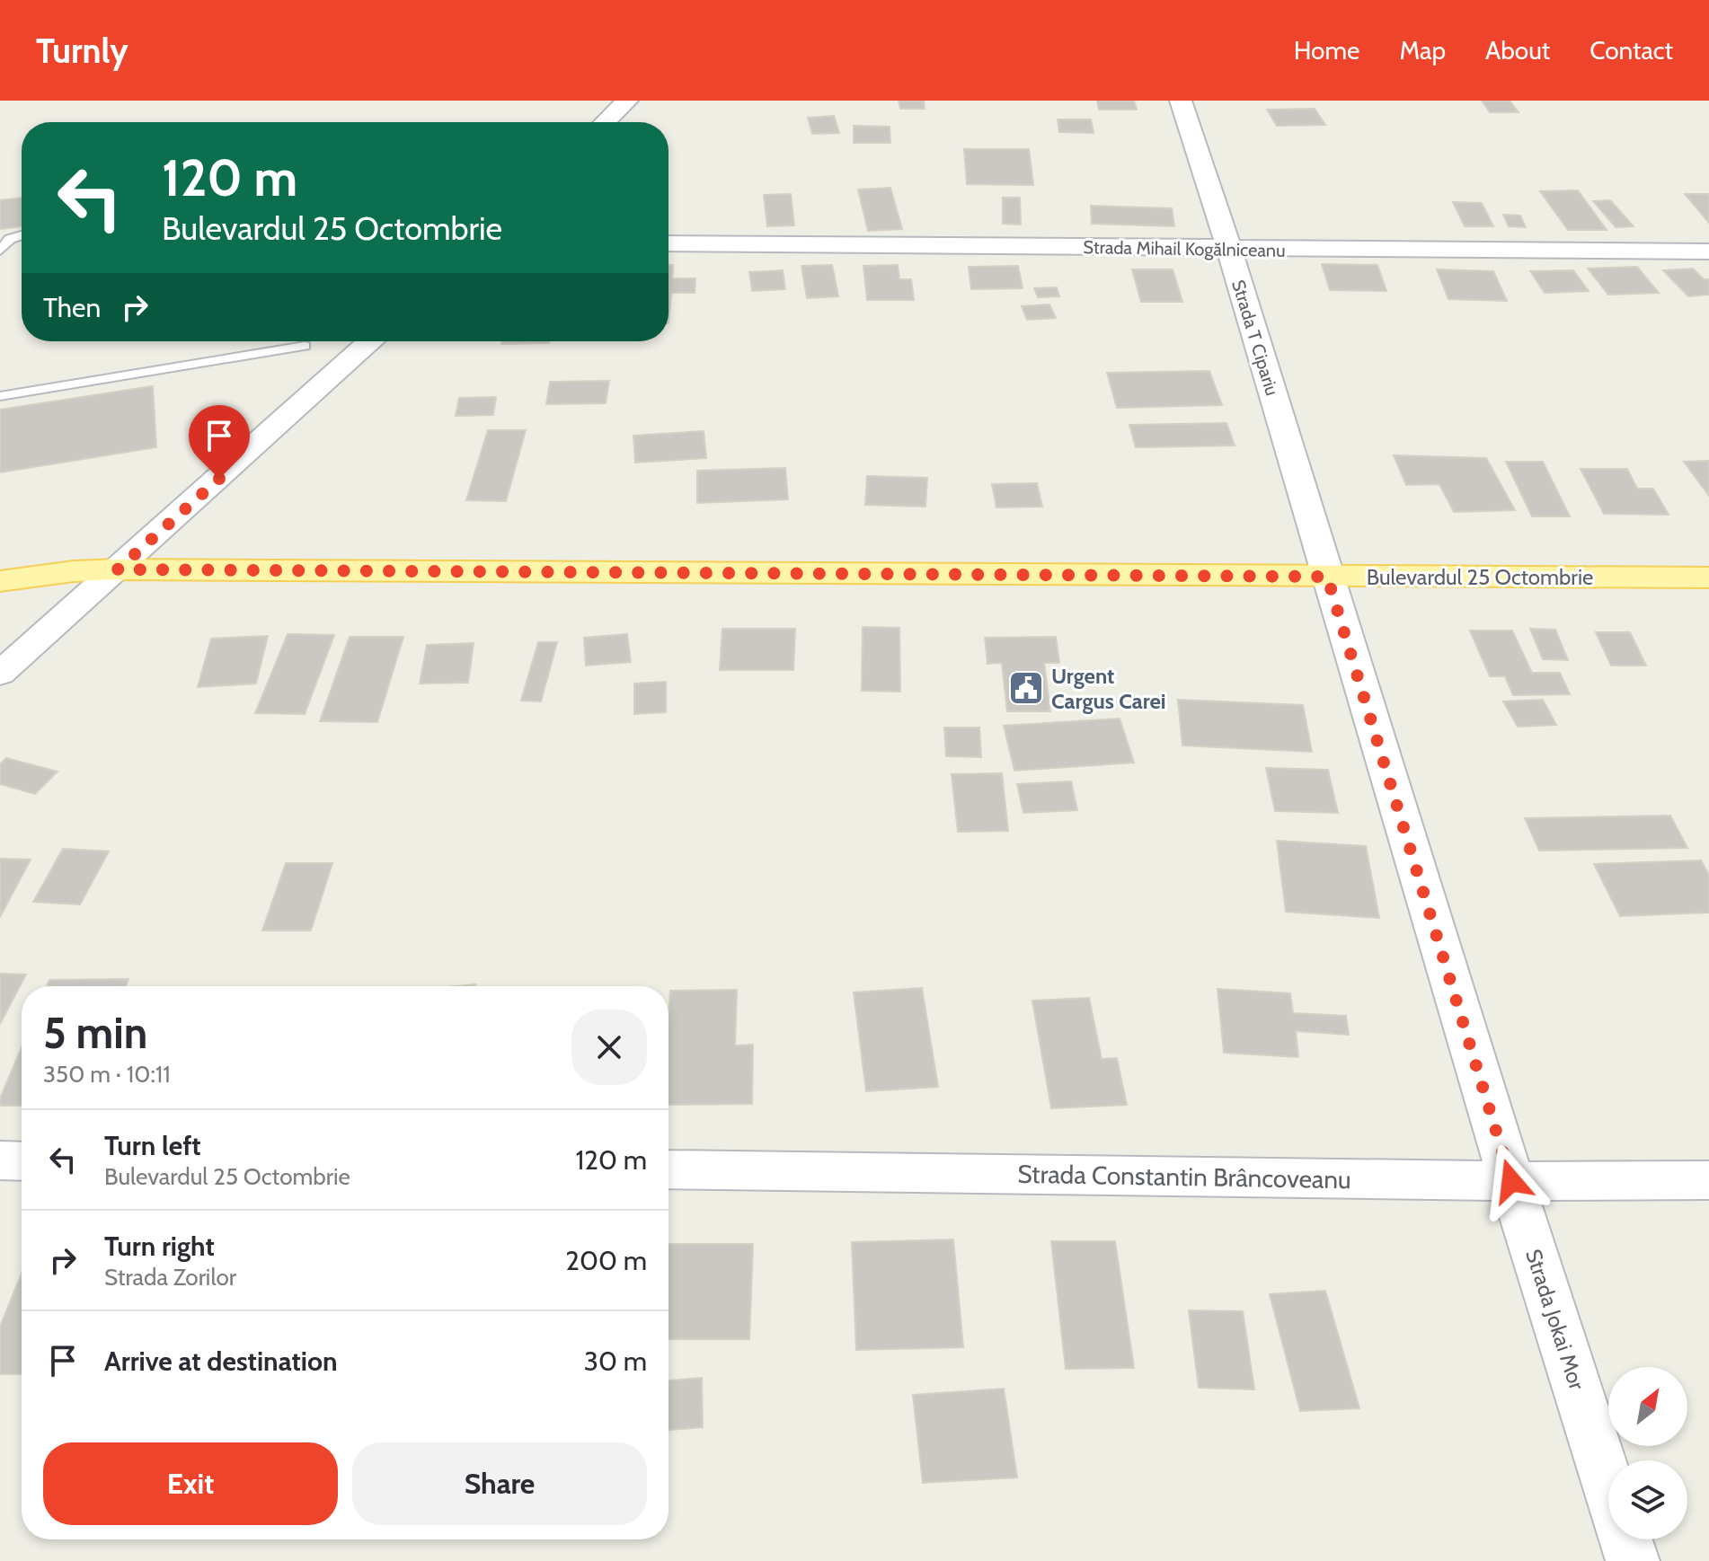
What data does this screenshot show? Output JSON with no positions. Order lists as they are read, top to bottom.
{
  "streets": {
    "main road": ["Bulevardul 25 Octombrie"],
    "street": [
      "Strada Mihail Kogălniceanu",
      "Strada T Cipariu",
      "Strada Constantin Brâncoveanu",
      "Strada Jokai Mor"
    ]
  },
  "crossings": [
    ["Strada Mihail Kogălniceanu", "Strada T Cipariu"],
    ["Strada T Cipariu", "Bulevardul 25 Octombrie"],
    ["Strada T Cipariu", "Strada Jokai Mor"],
    ["Bulevardul 25 Octombrie", "Strada Jokai Mor"],
    ["Strada Constantin Brâncoveanu", "Strada Jokai Mor"]
  ],
  "places": {
    "public building": ["Urgent Cargus Carei"]
  },
  "north": "top right",
  "page": {
    "header": "Turnly",
    "nav": [
      "Home",
      "Map",
      "About",
      "Contact"
    ],
    "turn": ["120 m", "Bulevardul 25 Octombrie"],
    "then": "Then",
    "heading": ["5 min", "350 m · 10:11"],
    "list": [
      {
        "name": "Turn left",
        "note": "Bulevardul 25 Octombrie",
        "value": "120 m"
      },
      {
        "name": "Turn right",
        "note": "Strada Zorilor",
        "value": "200 m"
      },
      {
        "name": "Arrive at destination",
        "value": "30 m"
      }
    ],
    "buttons": ["Exit", "Share"]
  }
}
